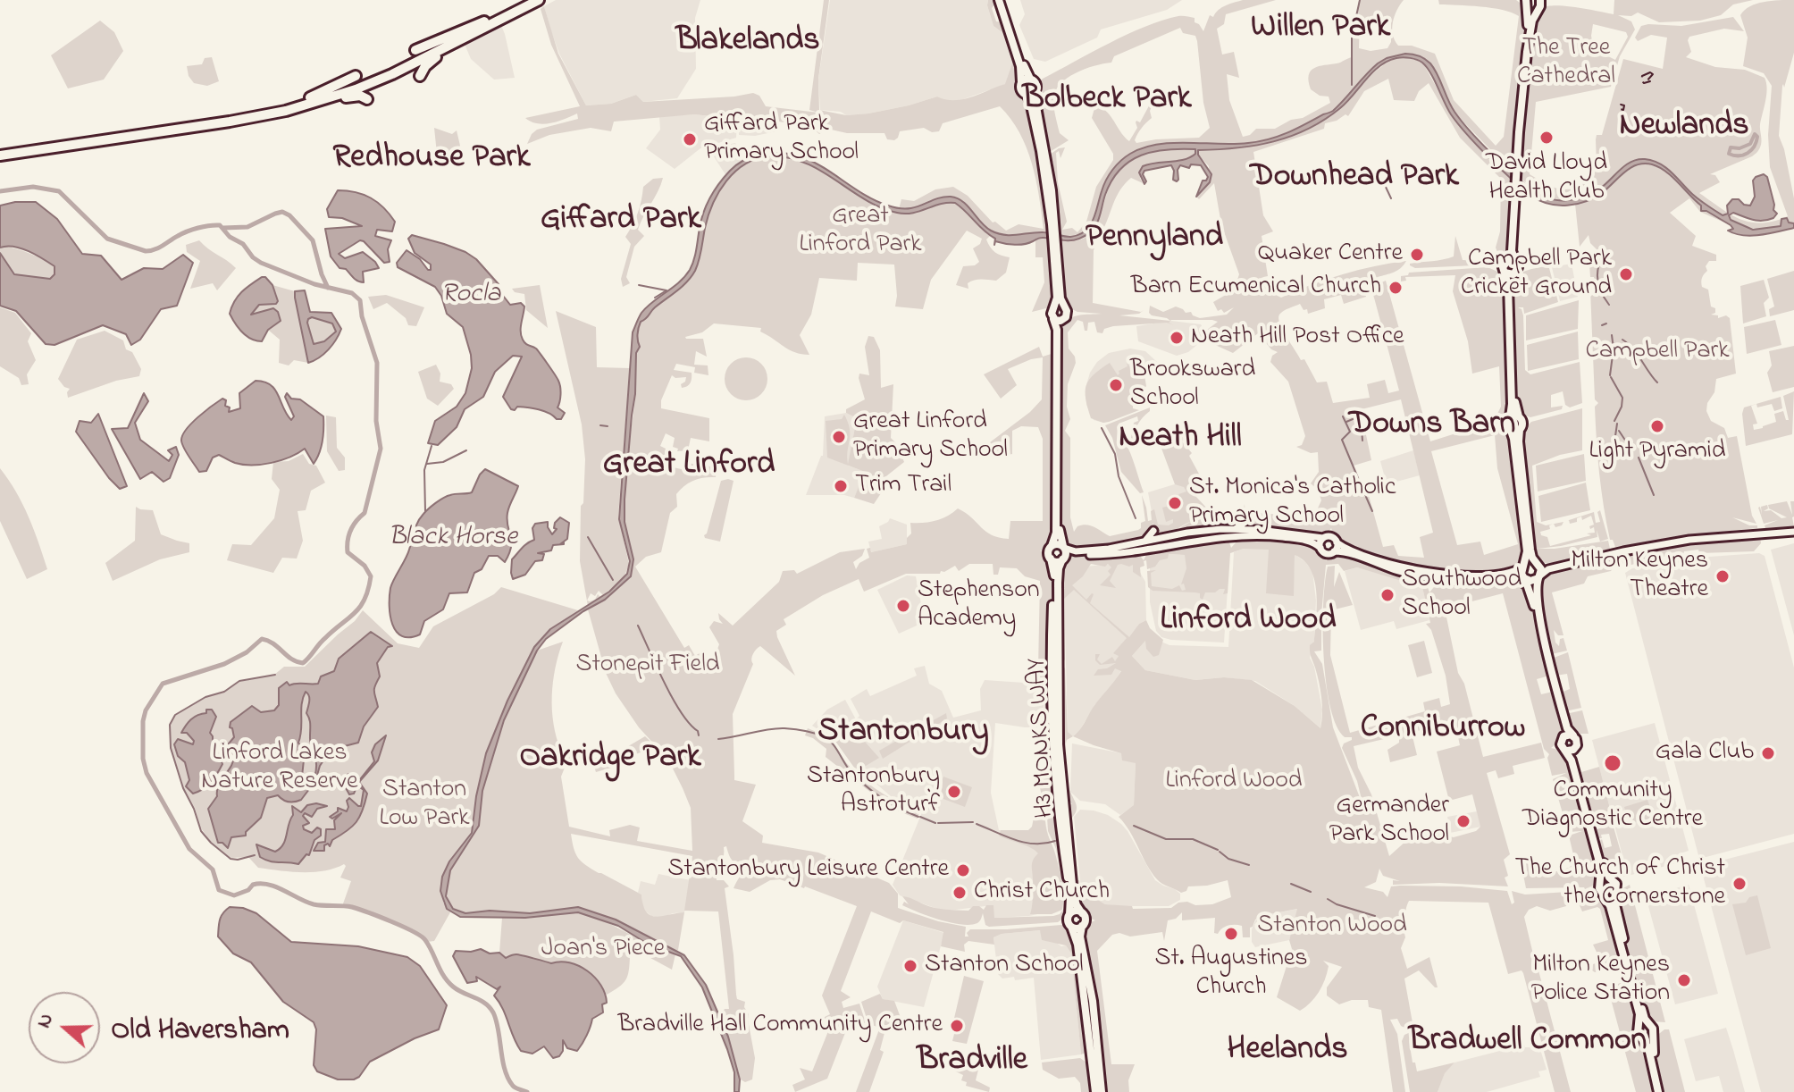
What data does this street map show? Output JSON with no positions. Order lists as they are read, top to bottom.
{
  "streets": {
    "main road": ["H3 MONKS WAY"]
  },
  "districts": [
    "Willen Park",
    "Blakelands",
    "Bolbeck Park",
    "Newlands",
    "Redhouse Park",
    "Downhead Park",
    "Giffard Park",
    "Pennyland",
    "Downs Barn",
    "Neath Hill",
    "Great Linford",
    "Linford Wood",
    "Conniburrow",
    "Stantonbury",
    "Oakridge Park",
    "Old Haversham",
    "Bradwell Common",
    "Heelands",
    "Bradville"
  ],
  "water": ["Rocla", "Black Horse"],
  "parks": [
    "The Tree Cathedral",
    "Great Linford Park",
    "Campbell Park",
    "Stonepit Field",
    "Linford Lakes Nature Reserve",
    "Linford Wood",
    "Stanton Low Park",
    "Stanton Wood",
    "Joan's Piece"
  ],
  "places": [
    "David Lloyd Health Club",
    "Giffard Park Primary School",
    "Quaker Centre",
    "Campbell Park Cricket Ground",
    "Barn Ecumenical Church",
    "Neath Hill Post Office",
    "Brooksward School",
    "Light Pyramid",
    "Great Linford Primary School",
    "Trim Trail",
    "St. Monica's Catholic Primary School",
    "Milton Keynes Theatre",
    "Southwood School",
    "Stephenson Academy",
    "Gala Club",
    "Community Diagnostic Centre",
    "Stantonbury Astroturf",
    "Germander Park School",
    "Stantonbury Leisure Centre",
    "The Church of Christ the Cornerstone",
    "Christ Church",
    "St. Augustines Church",
    "Stanton School",
    "Milton Keynes Police Station",
    "Bradville Hall Community Centre"
  ],
  "north": "left"
}
